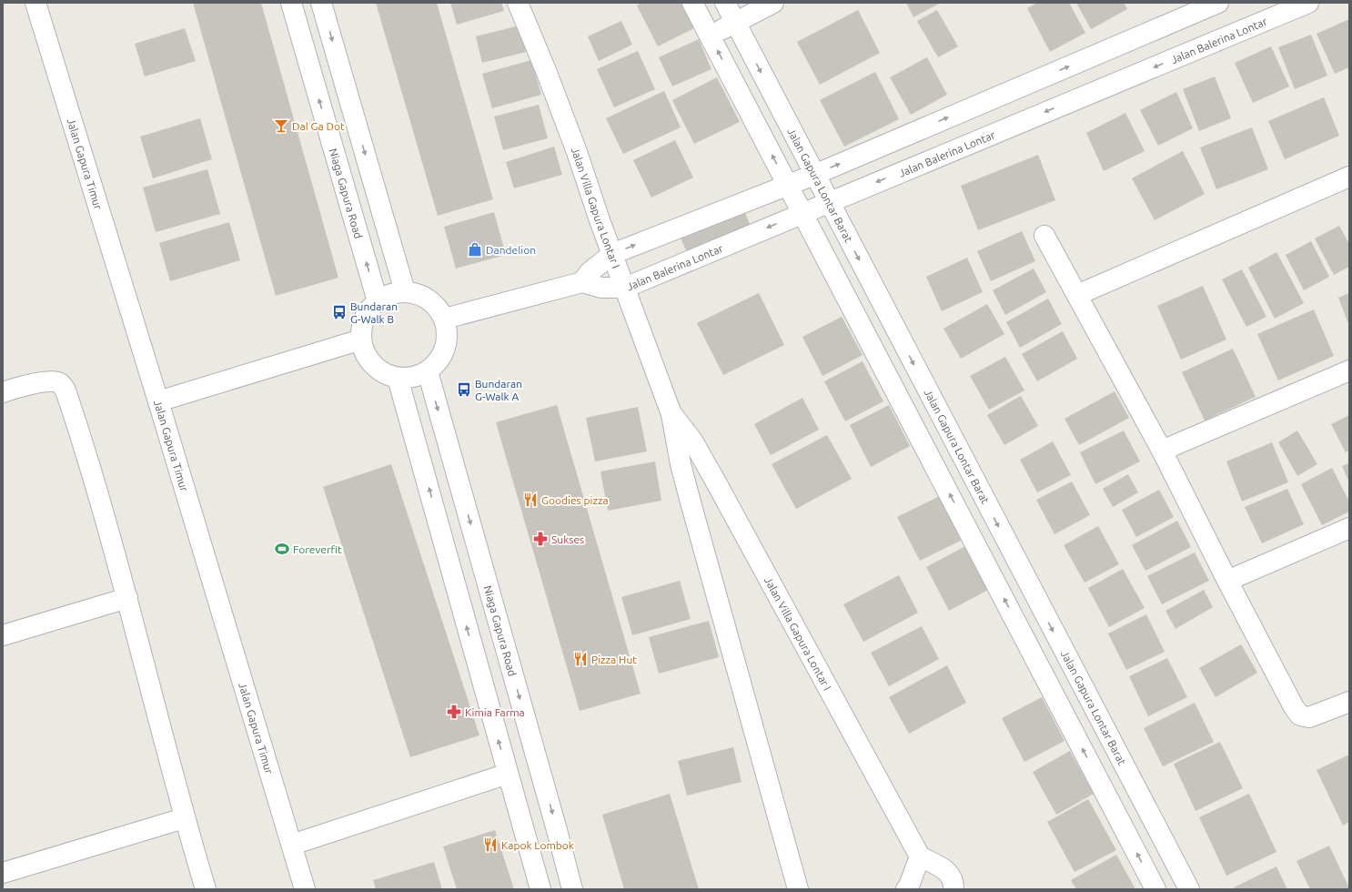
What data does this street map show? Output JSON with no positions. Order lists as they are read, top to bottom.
{
  "streets": {
    "street": [
      "Jalan Balerina Lontar",
      "Jalan Gapura Timur",
      "Jalan Gapura Lontar Barat",
      "Niaga Gapura Road",
      "Jalan Villa Gapura Lontar I"
    ]
  },
  "crossings": [
    ["Jalan Balerina Lontar", "Jalan Gapura Lontar Barat"],
    ["Jalan Balerina Lontar", "Jalan Villa Gapura Lontar I"]
  ],
  "places": {
    "bar": ["Dal Ga Dot"],
    "shop": ["Dandelion"],
    "bus stop": ["Bundaran G-Walk B", "Bundaran G-Walk A"],
    "restaurant": ["Goodies pizza", "Pizza Hut", "Kapok Lombok"],
    "pharmacy": ["Sukses", "Kimia Farma"],
    "sports": ["Foreverfit"]
  }
}
